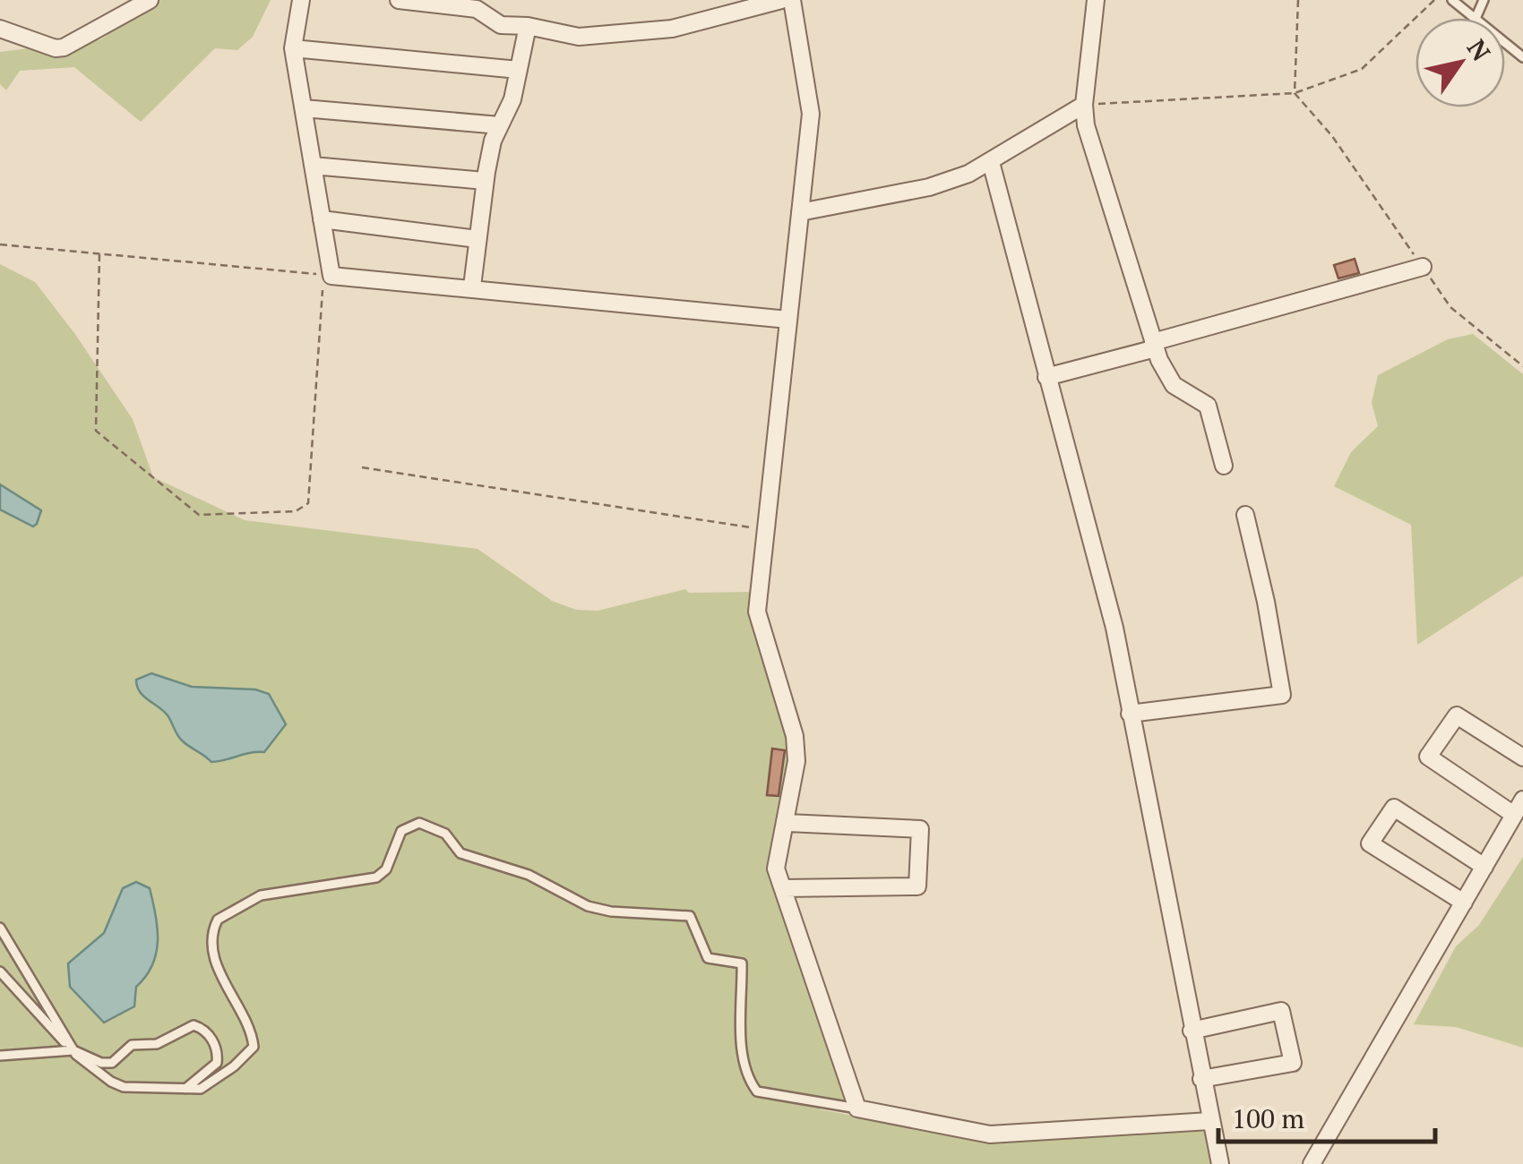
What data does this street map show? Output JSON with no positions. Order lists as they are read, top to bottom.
{
  "scale_bar": "100 m",
  "north": "top right"
}
